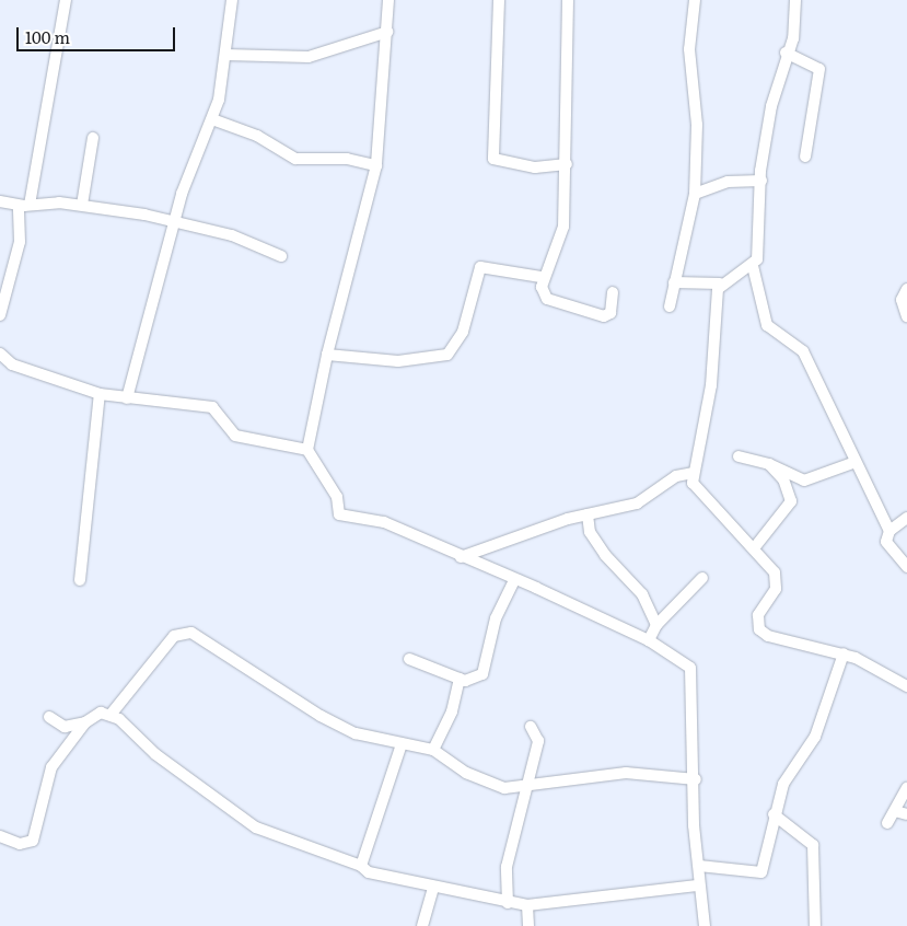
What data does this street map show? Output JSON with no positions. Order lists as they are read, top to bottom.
{
  "scale_bar": "100 m"
}
